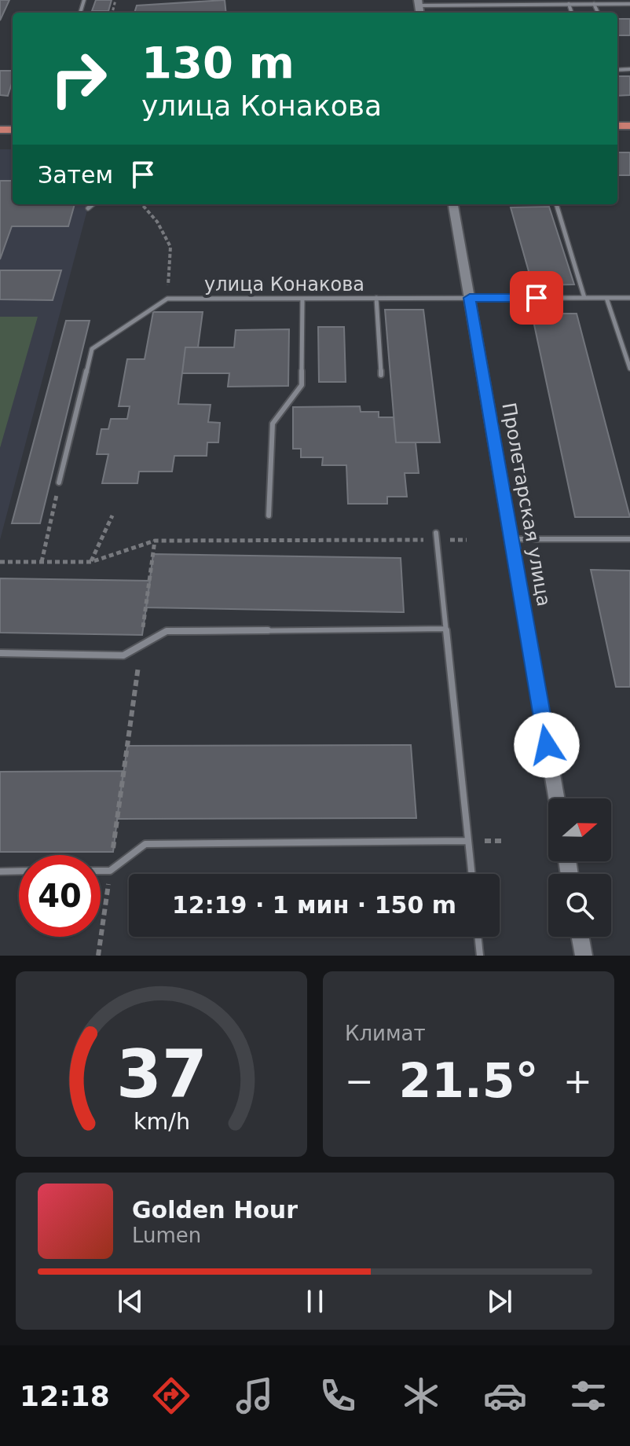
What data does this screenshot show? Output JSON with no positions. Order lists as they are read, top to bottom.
{
  "streets": {
    "street": ["Пролетарская улица"],
    "lane": ["улица Конакова"]
  },
  "crossings": [
    ["улица Конакова", "Пролетарская улица"]
  ],
  "north": "right",
  "page": {
    "turn": ["130 m", "улица Конакова"],
    "then": "Затем",
    "limit": "40",
    "trip": "12:19 · 1 мин · 150 m",
    "tile": "Климат",
    "heat": ["−", "21.5°", "+"],
    "song": ["Golden Hour", "Lumen"],
    "tabs": "12:18",
    "gauge": ["37", "km/h"]
  }
}
